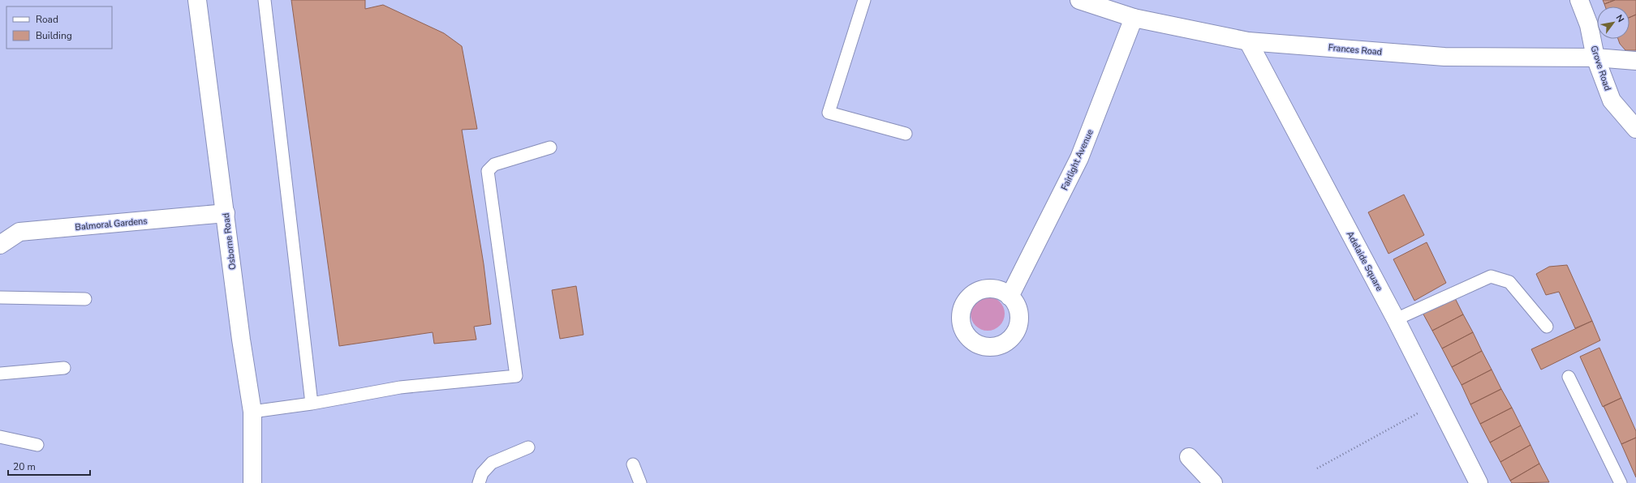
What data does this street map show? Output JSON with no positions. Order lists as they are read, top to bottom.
{
  "streets": {
    "street": [
      "Frances Road",
      "Grove Road",
      "Fairlight Avenue",
      "Balmoral Gardens",
      "Osborne Road",
      "Adelaide Square"
    ]
  },
  "crossings": [
    ["Frances Road", "Grove Road"],
    ["Frances Road", "Fairlight Avenue"],
    ["Frances Road", "Adelaide Square"],
    ["Balmoral Gardens", "Osborne Road"]
  ],
  "legend": ["Road", "Building"],
  "scale_bar": "20 m",
  "north": "top right"
}
